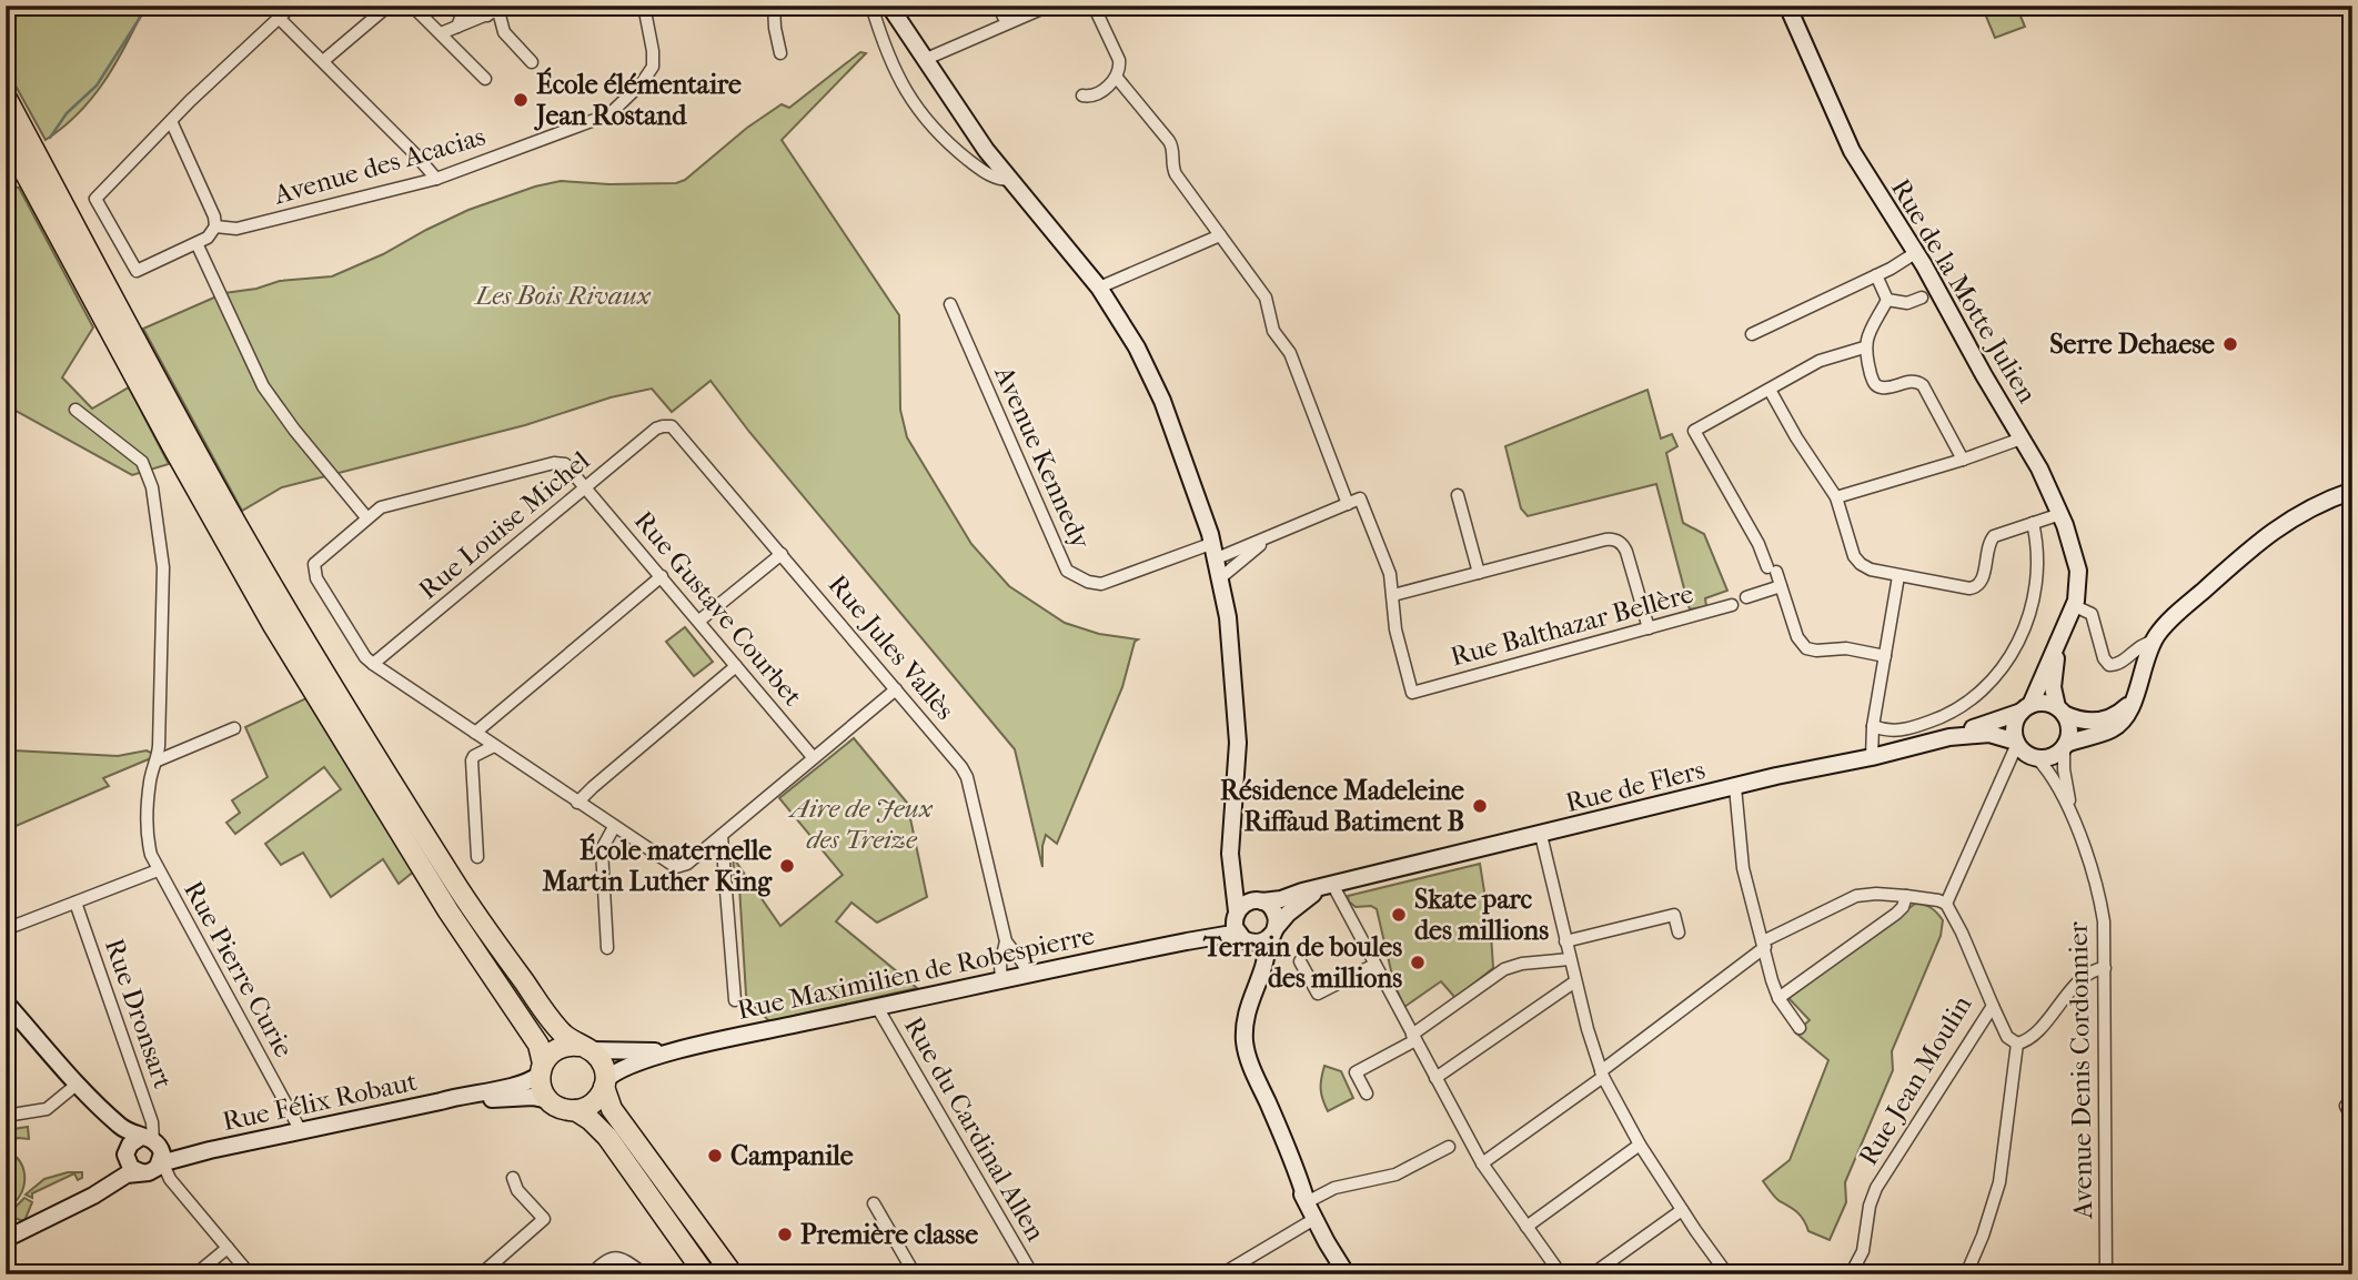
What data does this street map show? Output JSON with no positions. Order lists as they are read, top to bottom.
{
  "streets": {
    "street": [
      "Avenue des Acacias",
      "Rue de la Motte Julien",
      "Avenue Kennedy",
      "Rue Louise Michel",
      "Rue Gustave Courbet",
      "Rue Balthazar Bellère",
      "Rue Jules Vallès",
      "Rue de Flers",
      "Rue Pierre Curie",
      "Rue Maximilien de Robespierre",
      "Rue Dronsart",
      "Avenue Denis Cordonnier",
      "Rue Jean Moulin",
      "Rue Félix Robaut",
      "Rue du Cardinal Allen"
    ]
  },
  "crossings": [
    ["Rue de la Motte Julien", "Rue de Flers"],
    ["Rue de la Motte Julien", "Avenue Denis Cordonnier"],
    ["Avenue Kennedy", "Rue Balthazar Bellère"],
    ["Rue Louise Michel", "Rue Gustave Courbet"],
    ["Rue Louise Michel", "Rue Jules Vallès"],
    ["Rue Jules Vallès", "Rue Maximilien de Robespierre"],
    ["Rue de Flers", "Rue Maximilien de Robespierre"],
    ["Rue de Flers", "Avenue Denis Cordonnier"],
    ["Rue Pierre Curie", "Rue Félix Robaut"],
    ["Rue Maximilien de Robespierre", "Rue Félix Robaut"],
    ["Rue Maximilien de Robespierre", "Rue du Cardinal Allen"],
    ["Rue Dronsart", "Rue Félix Robaut"]
  ],
  "parks": ["Les Bois Rivaux", "Aire de Jeux des Treize"],
  "places": [
    "École élémentaire Jean Rostand",
    "Serre Dehaese",
    "Résidence Madeleine Riffaud Batiment B",
    "École maternelle Martin Luther King",
    "Skate parc des millions",
    "Terrain de boules des millions",
    "Campanile",
    "Première classe"
  ]
}
